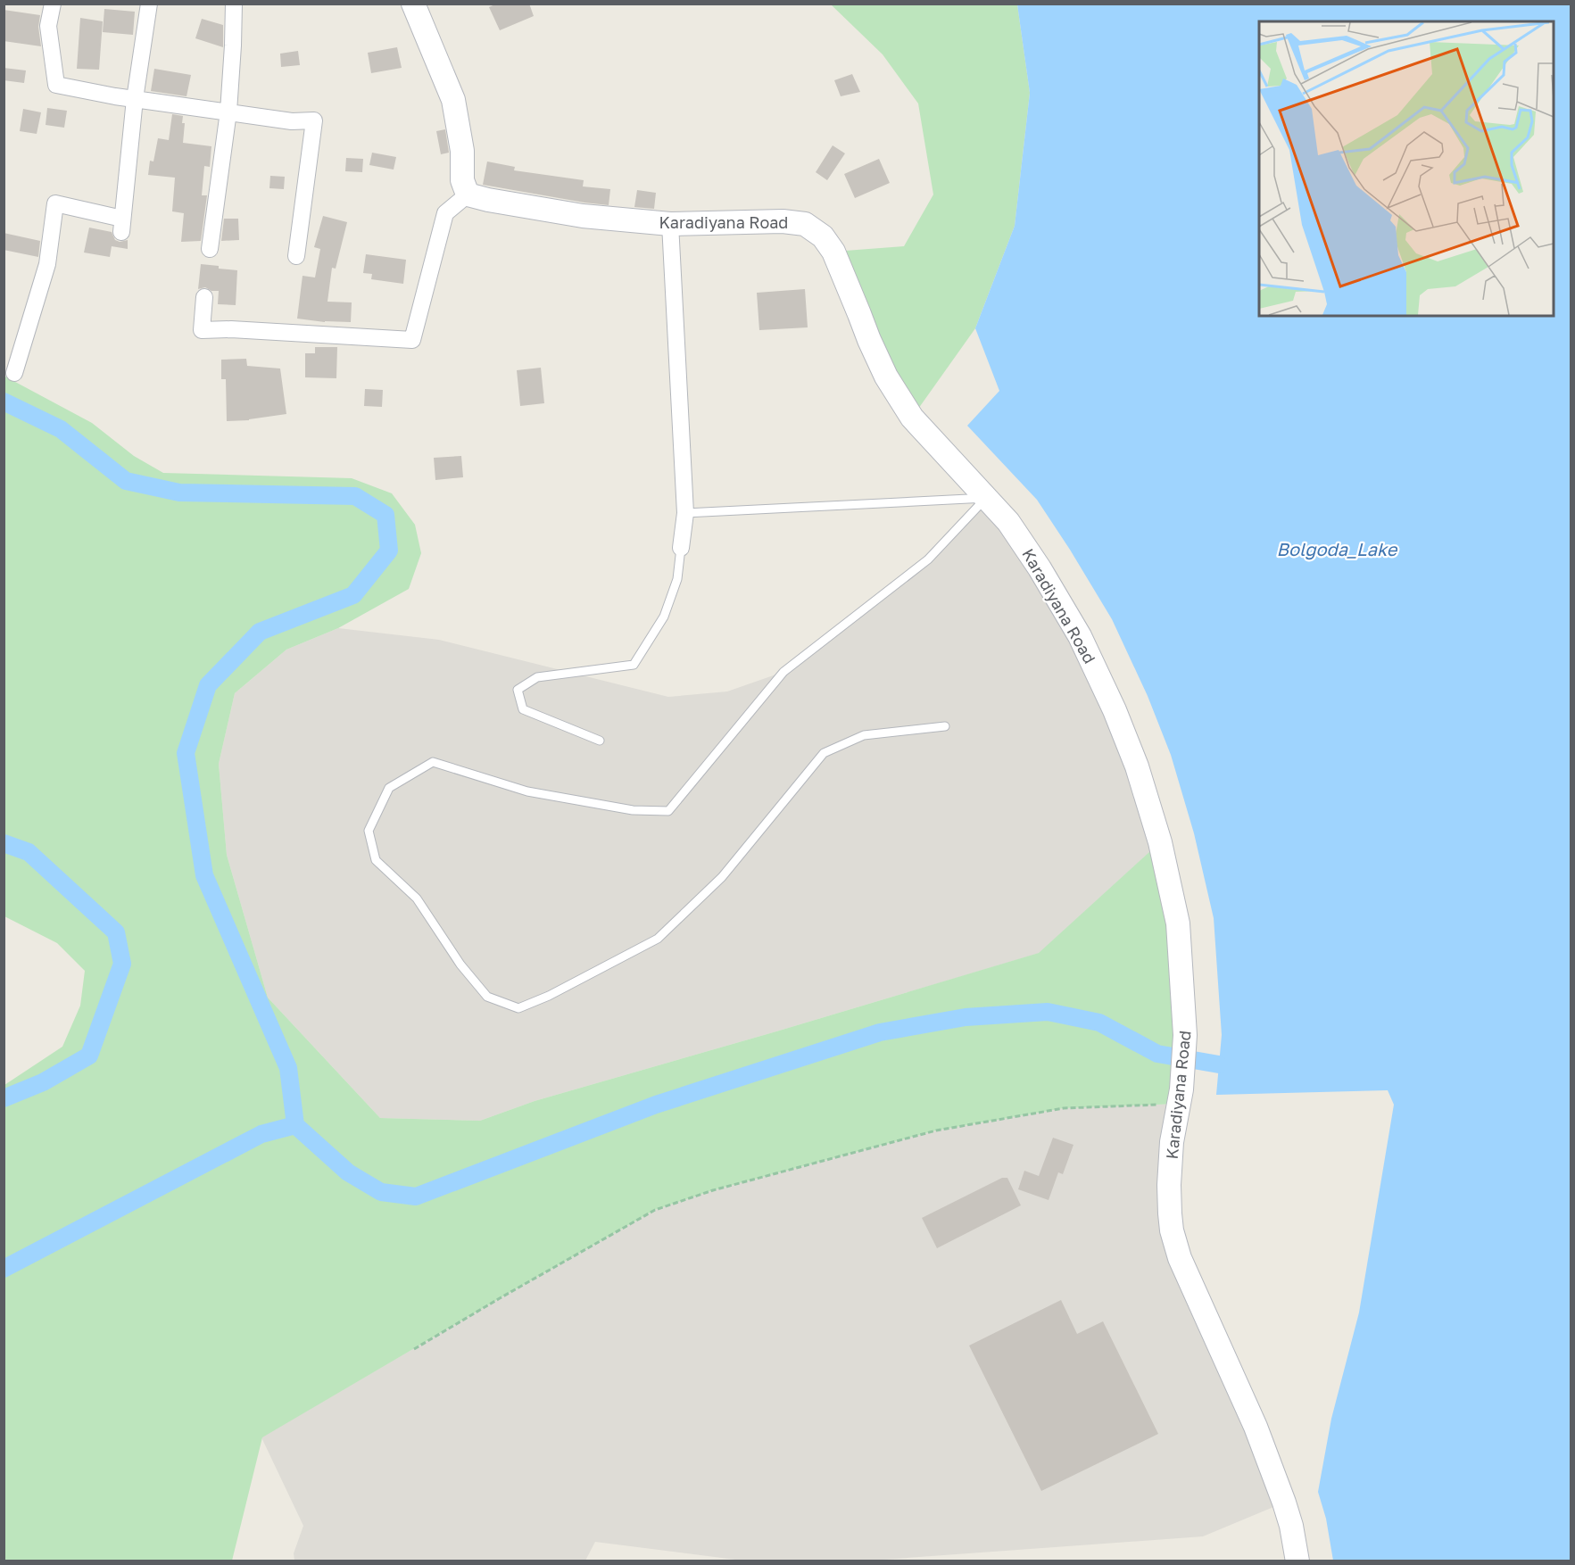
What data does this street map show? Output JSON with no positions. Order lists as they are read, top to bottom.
{
  "streets": {
    "street": ["Karadiyana Road"]
  },
  "water": ["Bolgoda_Lake"]
}
